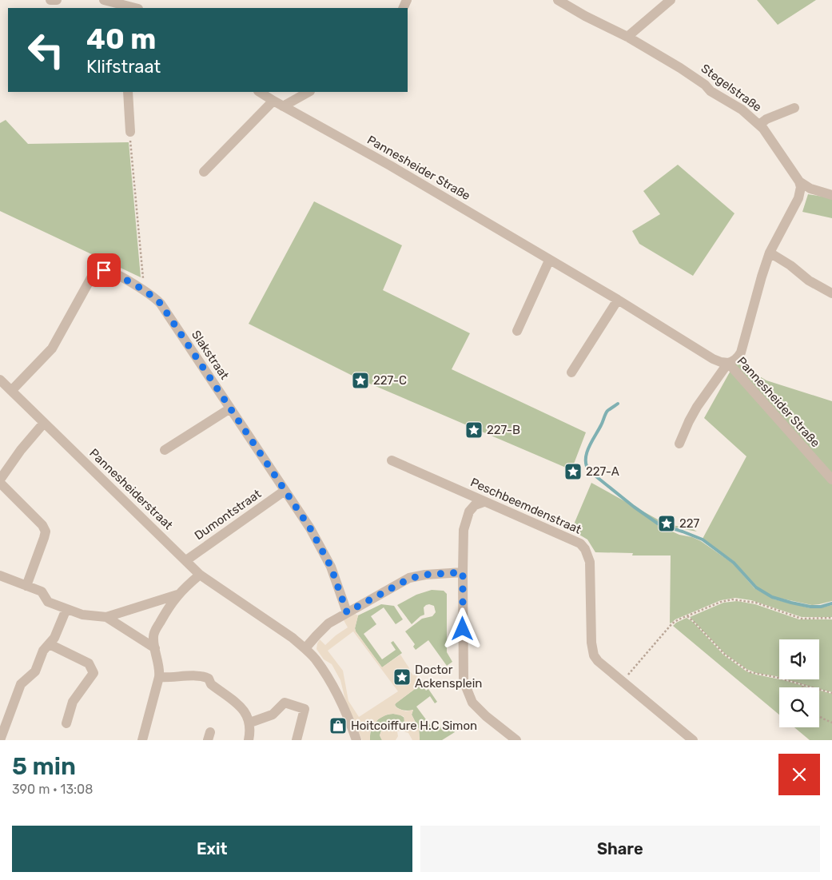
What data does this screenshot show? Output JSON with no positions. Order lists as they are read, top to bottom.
{
  "streets": {
    "street": [
      "Stegelstraße",
      "Pannesheider Straße",
      "Slakstraat",
      "Pannesheiderstraat",
      "Peschbeemdenstraat",
      "Dumontstraat"
    ]
  },
  "crossings": [
    ["Slakstraat", "Pannesheiderstraat"],
    ["Slakstraat", "Dumontstraat"],
    ["Pannesheiderstraat", "Dumontstraat"]
  ],
  "places": {
    "place": [
      "227-C",
      "227-B",
      "227-A",
      "227",
      "Doctor Ackensplein"
    ],
    "shop": ["Hoitcoiffure H.C Simon"]
  },
  "page": {
    "turn": ["40 m", "Klifstraat"],
    "heading": ["5 min", "390 m · 13:08"],
    "buttons": ["Exit", "Share"]
  }
}
